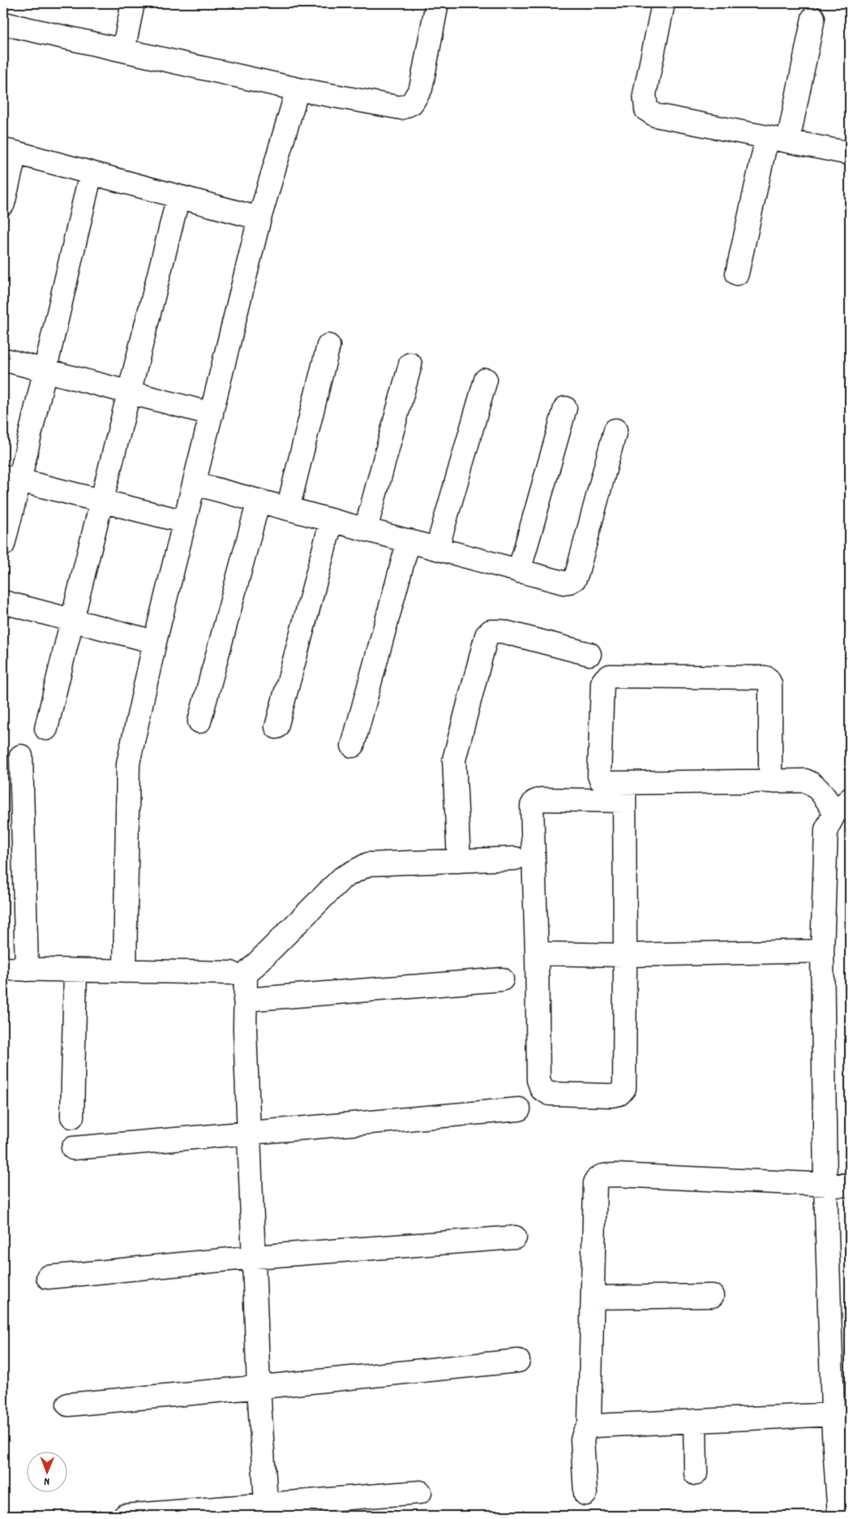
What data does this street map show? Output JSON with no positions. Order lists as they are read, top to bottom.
{
  "north": "bottom"
}
